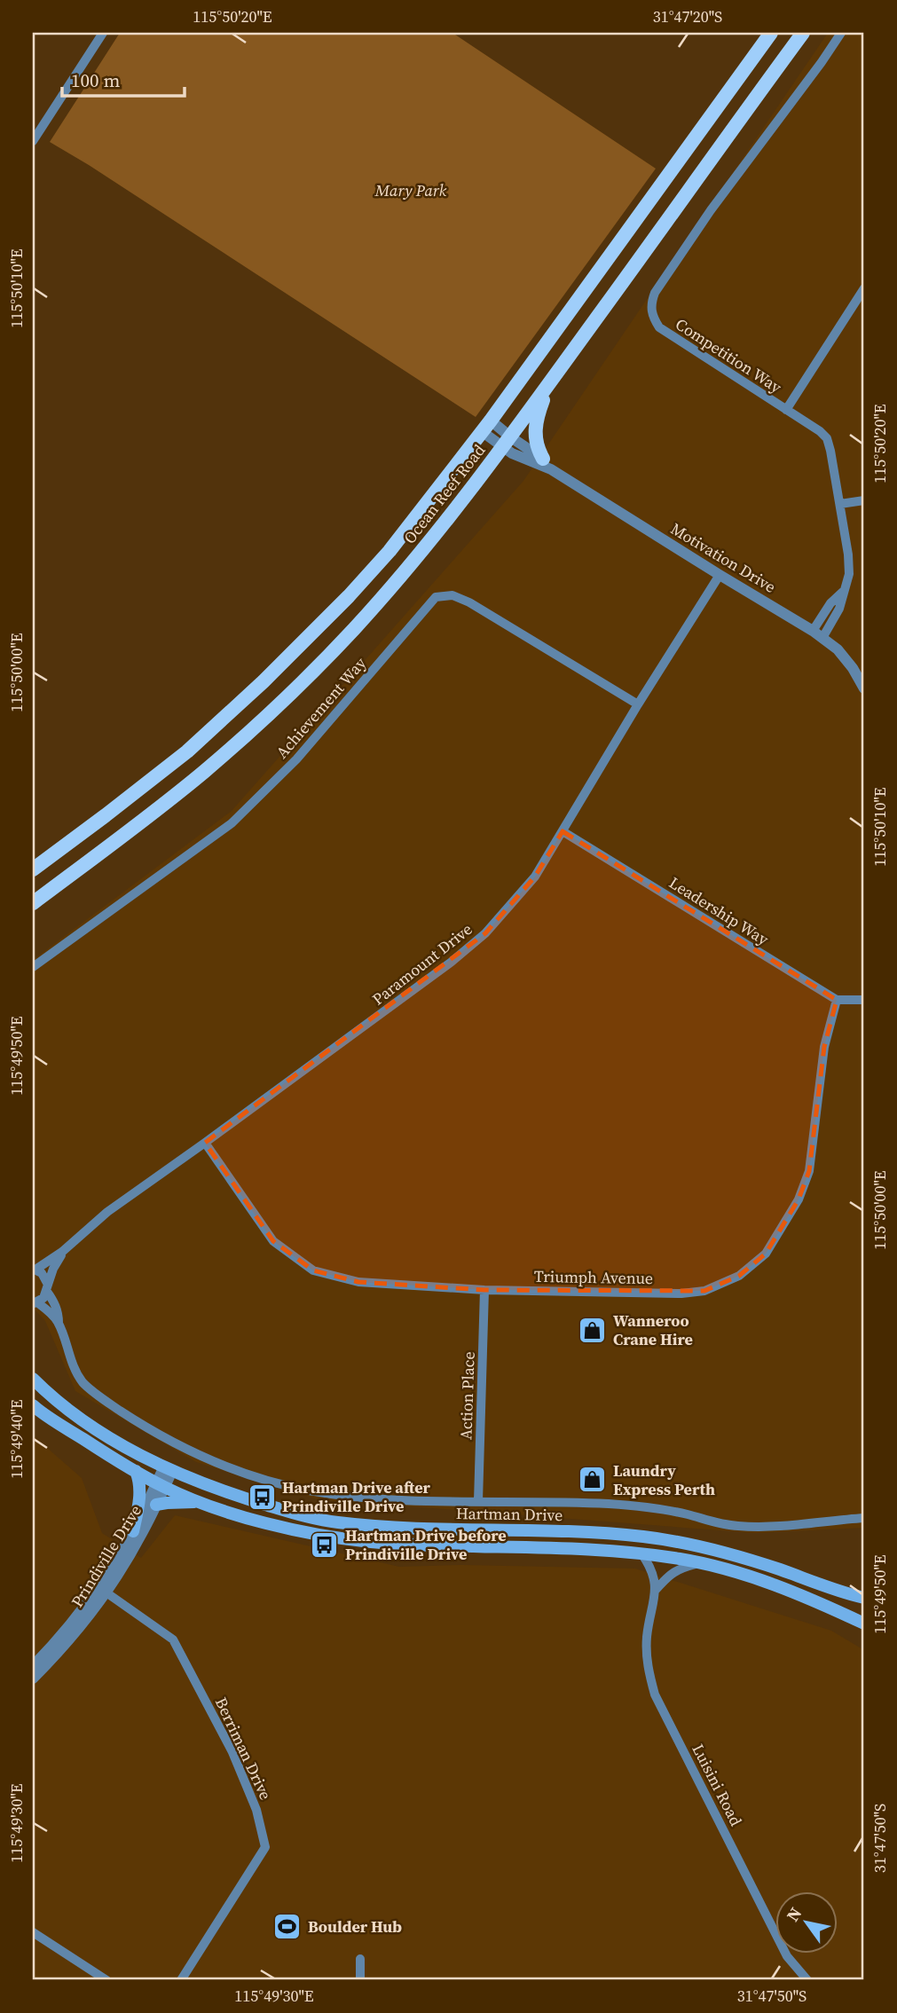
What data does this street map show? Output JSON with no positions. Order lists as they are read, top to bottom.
{
  "streets": {
    "main road": ["Ocean Reef Road", "Hartman Drive"],
    "street": [
      "Competition Way",
      "Motivation Drive",
      "Achievement Way",
      "Leadership Way",
      "Paramount Drive",
      "Triumph Avenue",
      "Action Place",
      "Prindiville Drive",
      "Berriman Drive",
      "Luisini Road"
    ]
  },
  "crossings": [
    ["Competition Way", "Motivation Drive"],
    ["Ocean Reef Road", "Motivation Drive"],
    ["Motivation Drive", "Paramount Drive"],
    ["Achievement Way", "Paramount Drive"],
    ["Leadership Way", "Paramount Drive"],
    ["Leadership Way", "Triumph Avenue"],
    ["Paramount Drive", "Triumph Avenue"],
    ["Triumph Avenue", "Action Place"],
    ["Hartman Drive", "Prindiville Drive"],
    ["Hartman Drive", "Luisini Road"],
    ["Prindiville Drive", "Berriman Drive"]
  ],
  "parks": ["Mary Park"],
  "places": {
    "shop": ["Wanneroo Crane Hire", "Laundry Express Perth"],
    "bus stop": ["Hartman Drive after Prindiville Drive", "Hartman Drive before Prindiville Drive"],
    "sports": ["Boulder Hub"]
  },
  "scale_bar": "100 m",
  "north": "top left",
  "coordinates": [
    "115°50'20\"E",
    "31°47'20\"S",
    "115°50'10\"E",
    "115°50'00\"E",
    "115°49'50\"E",
    "115°49'40\"E",
    "115°49'30\"E",
    "31°47'50\"S"
  ]
}
